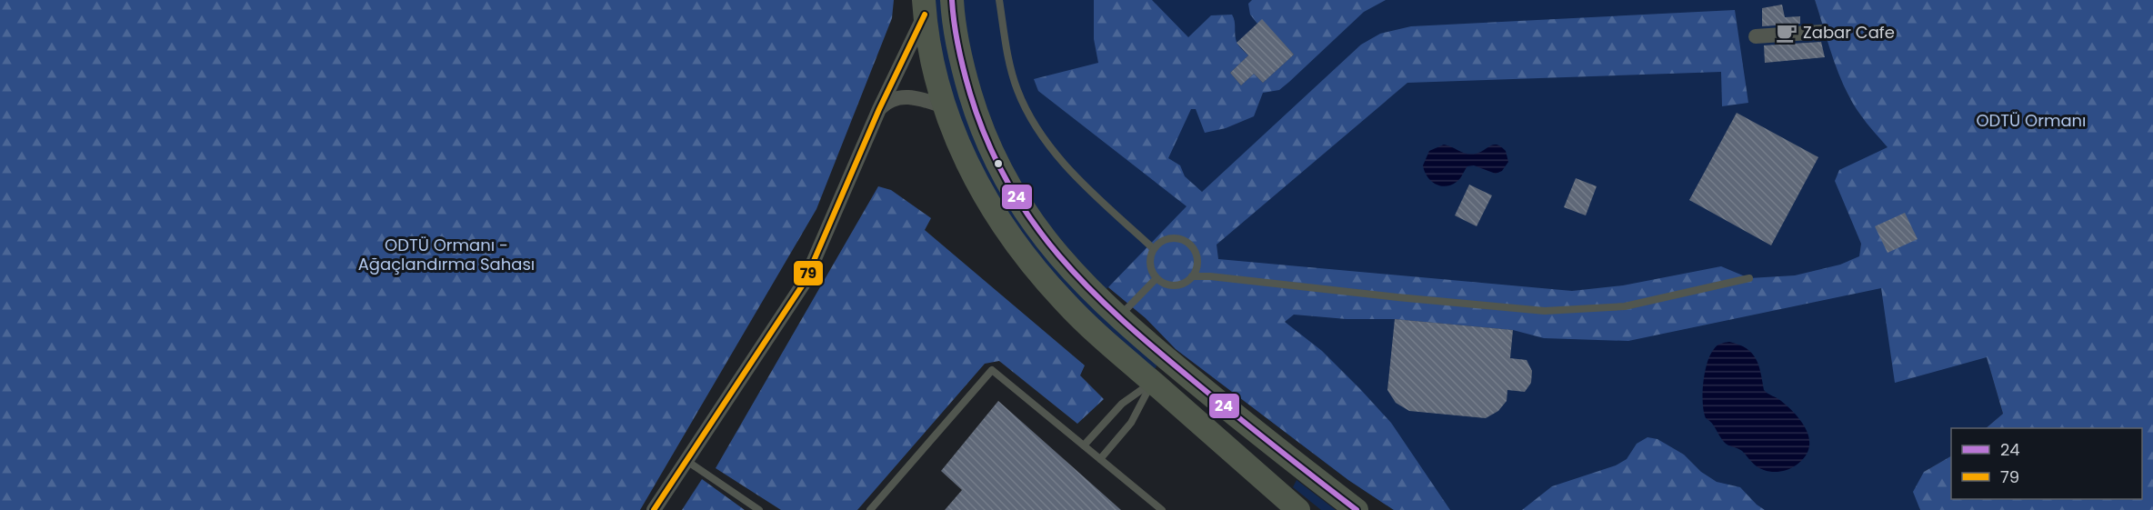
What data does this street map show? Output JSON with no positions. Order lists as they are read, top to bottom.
{
  "parks": ["ODTÜ Ormanı", "ODTÜ Ormanı - Ağaçlandırma Sahası"],
  "places": {
    "cafe": ["Zabar Cafe"]
  },
  "lines": ["transit line 24", "transit line 79"],
  "legend": ["24", "79"]
}
